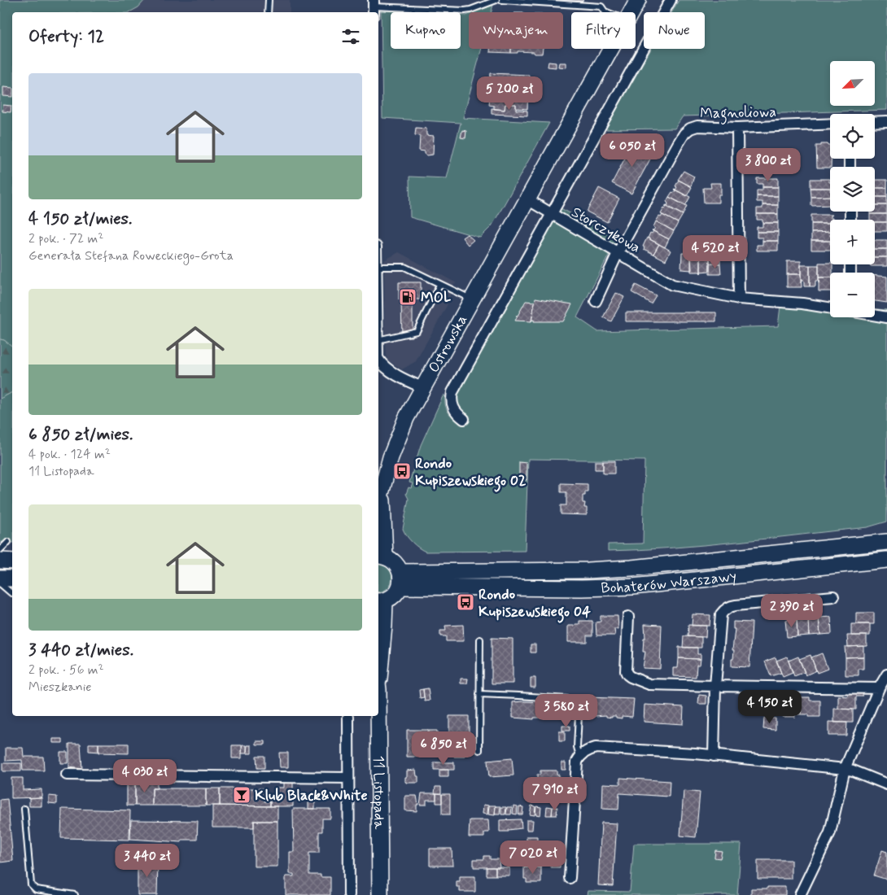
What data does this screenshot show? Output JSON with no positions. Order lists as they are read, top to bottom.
{
  "streets": {
    "main road": ["Ostrowska", "Bohaterów Warszawy", "11 Listopada"],
    "street": ["Magnoliowa", "Storczykowa"]
  },
  "crossings": [
    ["Magnoliowa", "Storczykowa"],
    ["Storczykowa", "Ostrowska"]
  ],
  "places": {
    "fuel station": ["MOL"],
    "bus stop": ["Rondo Kupiszewskiego 02", "Rondo Kupiszewskiego 04"],
    "bar": ["Klub Black&White"]
  },
  "north": "bottom left",
  "page": {
    "chip": [
      "Kupno",
      "Wynajem",
      "Filtry",
      "Nowe"
    ],
    "heading": "Oferty: 12",
    "map_buttons": ["+", "−"],
    "list": [
      {
        "name": "4 150 zł/mies.",
        "note": "2 pok. · 72 m² · Generała Stefana Roweckiego-Grota"
      },
      {
        "name": "6 850 zł/mies.",
        "note": "4 pok. · 124 m² · 11 Listopada"
      },
      {
        "name": "3 440 zł/mies.",
        "note": "2 pok. · 56 m² · Mieszkanie"
      }
    ],
    "price": [
      "5 200 zł",
      "6 050 zł",
      "3 800 zł",
      "4 520 zł",
      "2 390 zł",
      "4 150 zł",
      "3 580 zł",
      "6 850 zł",
      "4 030 zł",
      "7 910 zł",
      "7 020 zł",
      "3 440 zł"
    ]
  }
}
